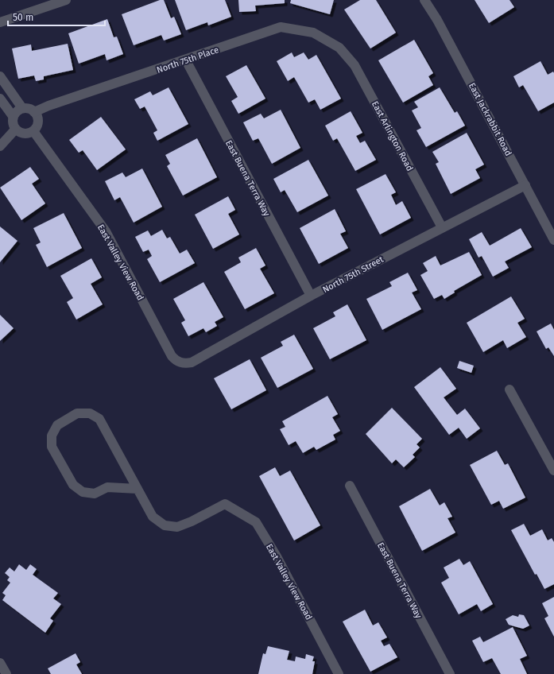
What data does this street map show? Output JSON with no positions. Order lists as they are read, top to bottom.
{
  "streets": {
    "street": [
      "North 75th Place",
      "East Jackrabbit Road",
      "East Arlington Road",
      "East Buena Terra Way",
      "East Valley View Road",
      "North 75th Street"
    ]
  },
  "crossings": [
    ["North 75th Place", "East Arlington Road"],
    ["North 75th Place", "East Buena Terra Way"],
    ["North 75th Place", "East Valley View Road"],
    ["East Jackrabbit Road", "North 75th Street"],
    ["East Arlington Road", "North 75th Street"],
    ["East Buena Terra Way", "North 75th Street"],
    ["East Valley View Road", "North 75th Street"]
  ],
  "scale_bar": "50 m"
}
